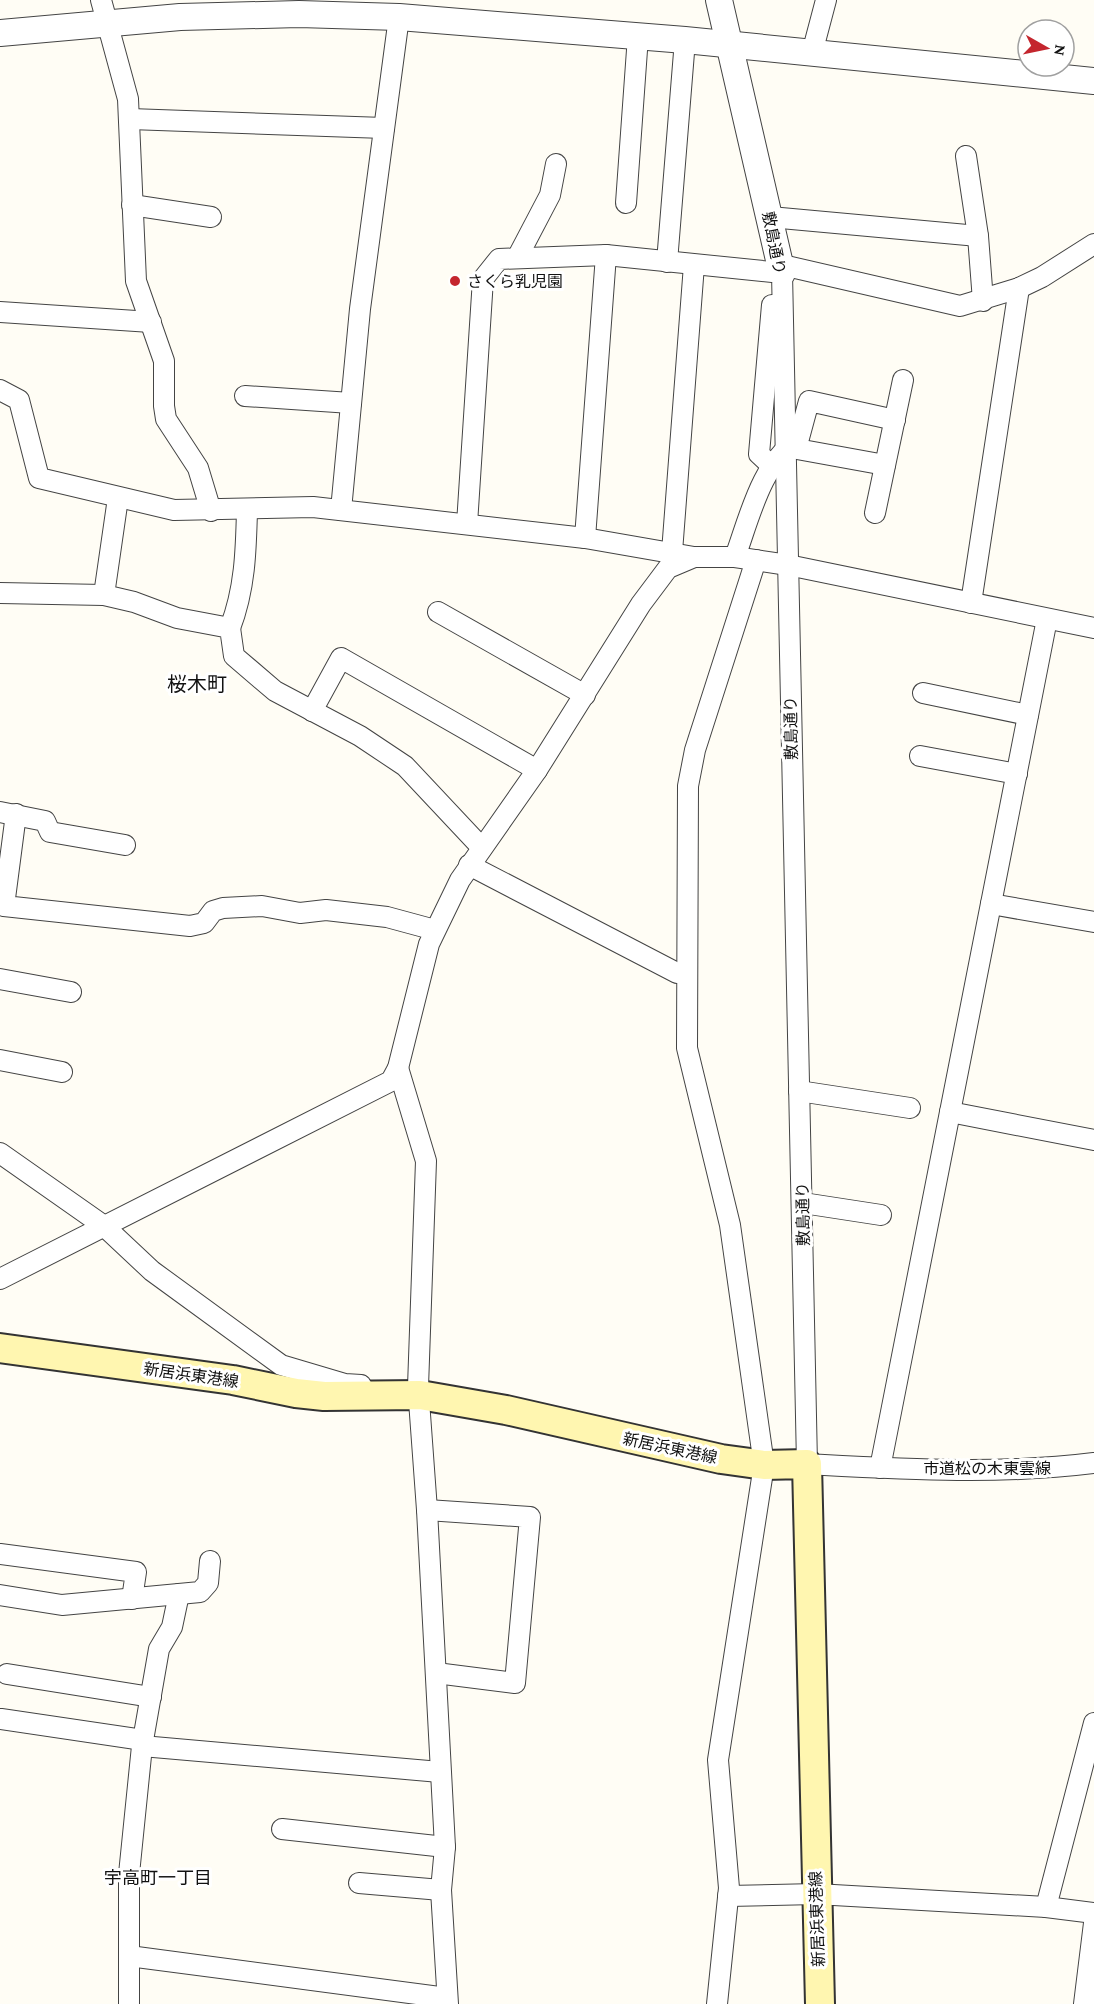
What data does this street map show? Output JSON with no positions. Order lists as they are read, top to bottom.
{
  "streets": {
    "main road": ["新居浜東港線"],
    "street": ["敷島通り", "市道松の木東雲線"]
  },
  "crossings": [
    ["敷島通り", "新居浜東港線"],
    ["敷島通り", "市道松の木東雲線"],
    ["新居浜東港線", "市道松の木東雲線"]
  ],
  "districts": ["桜木町", "宇高町一丁目"],
  "places": ["さくら乳児園"],
  "north": "right"
}
